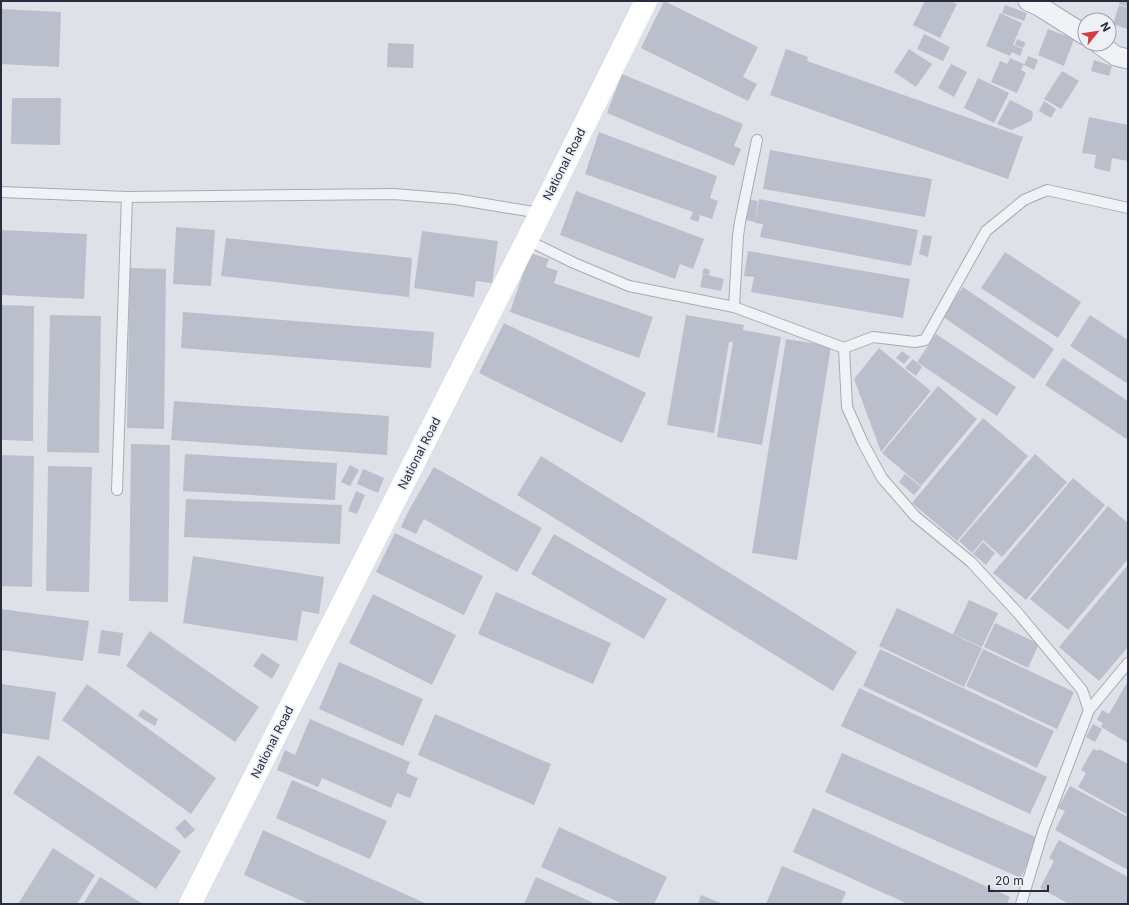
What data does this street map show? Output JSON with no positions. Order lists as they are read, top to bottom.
{
  "streets": {
    "main road": ["National Road"]
  },
  "scale_bar": "20 m",
  "north": "top right"
}
